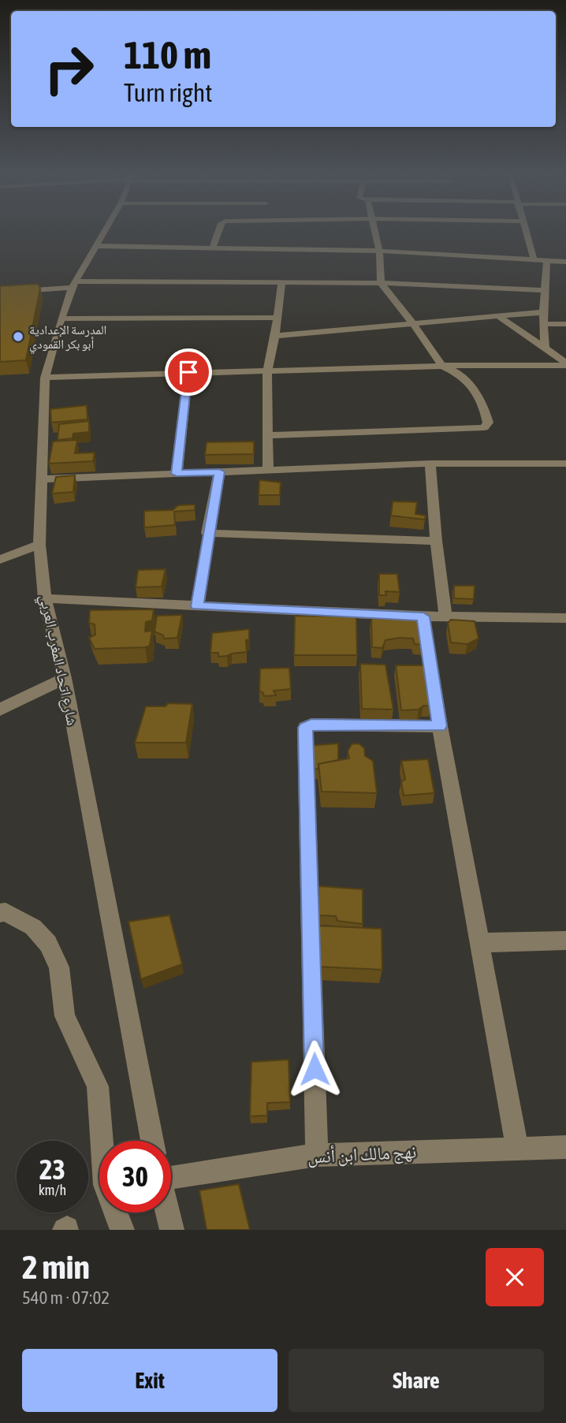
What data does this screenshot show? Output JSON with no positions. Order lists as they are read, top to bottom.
{
  "streets": {
    "street": ["شارع اتحاد المغرب العربي", "نهج مالك ابن أنس"]
  },
  "places": ["المدرسة الإعدادية أبو بكر القمودي"],
  "page": {
    "turn": ["110 m", "Turn right"],
    "speed": "23 km/h",
    "limit": "30",
    "heading": ["2 min", "540 m · 07:02"],
    "buttons": ["Exit", "Share"]
  }
}
